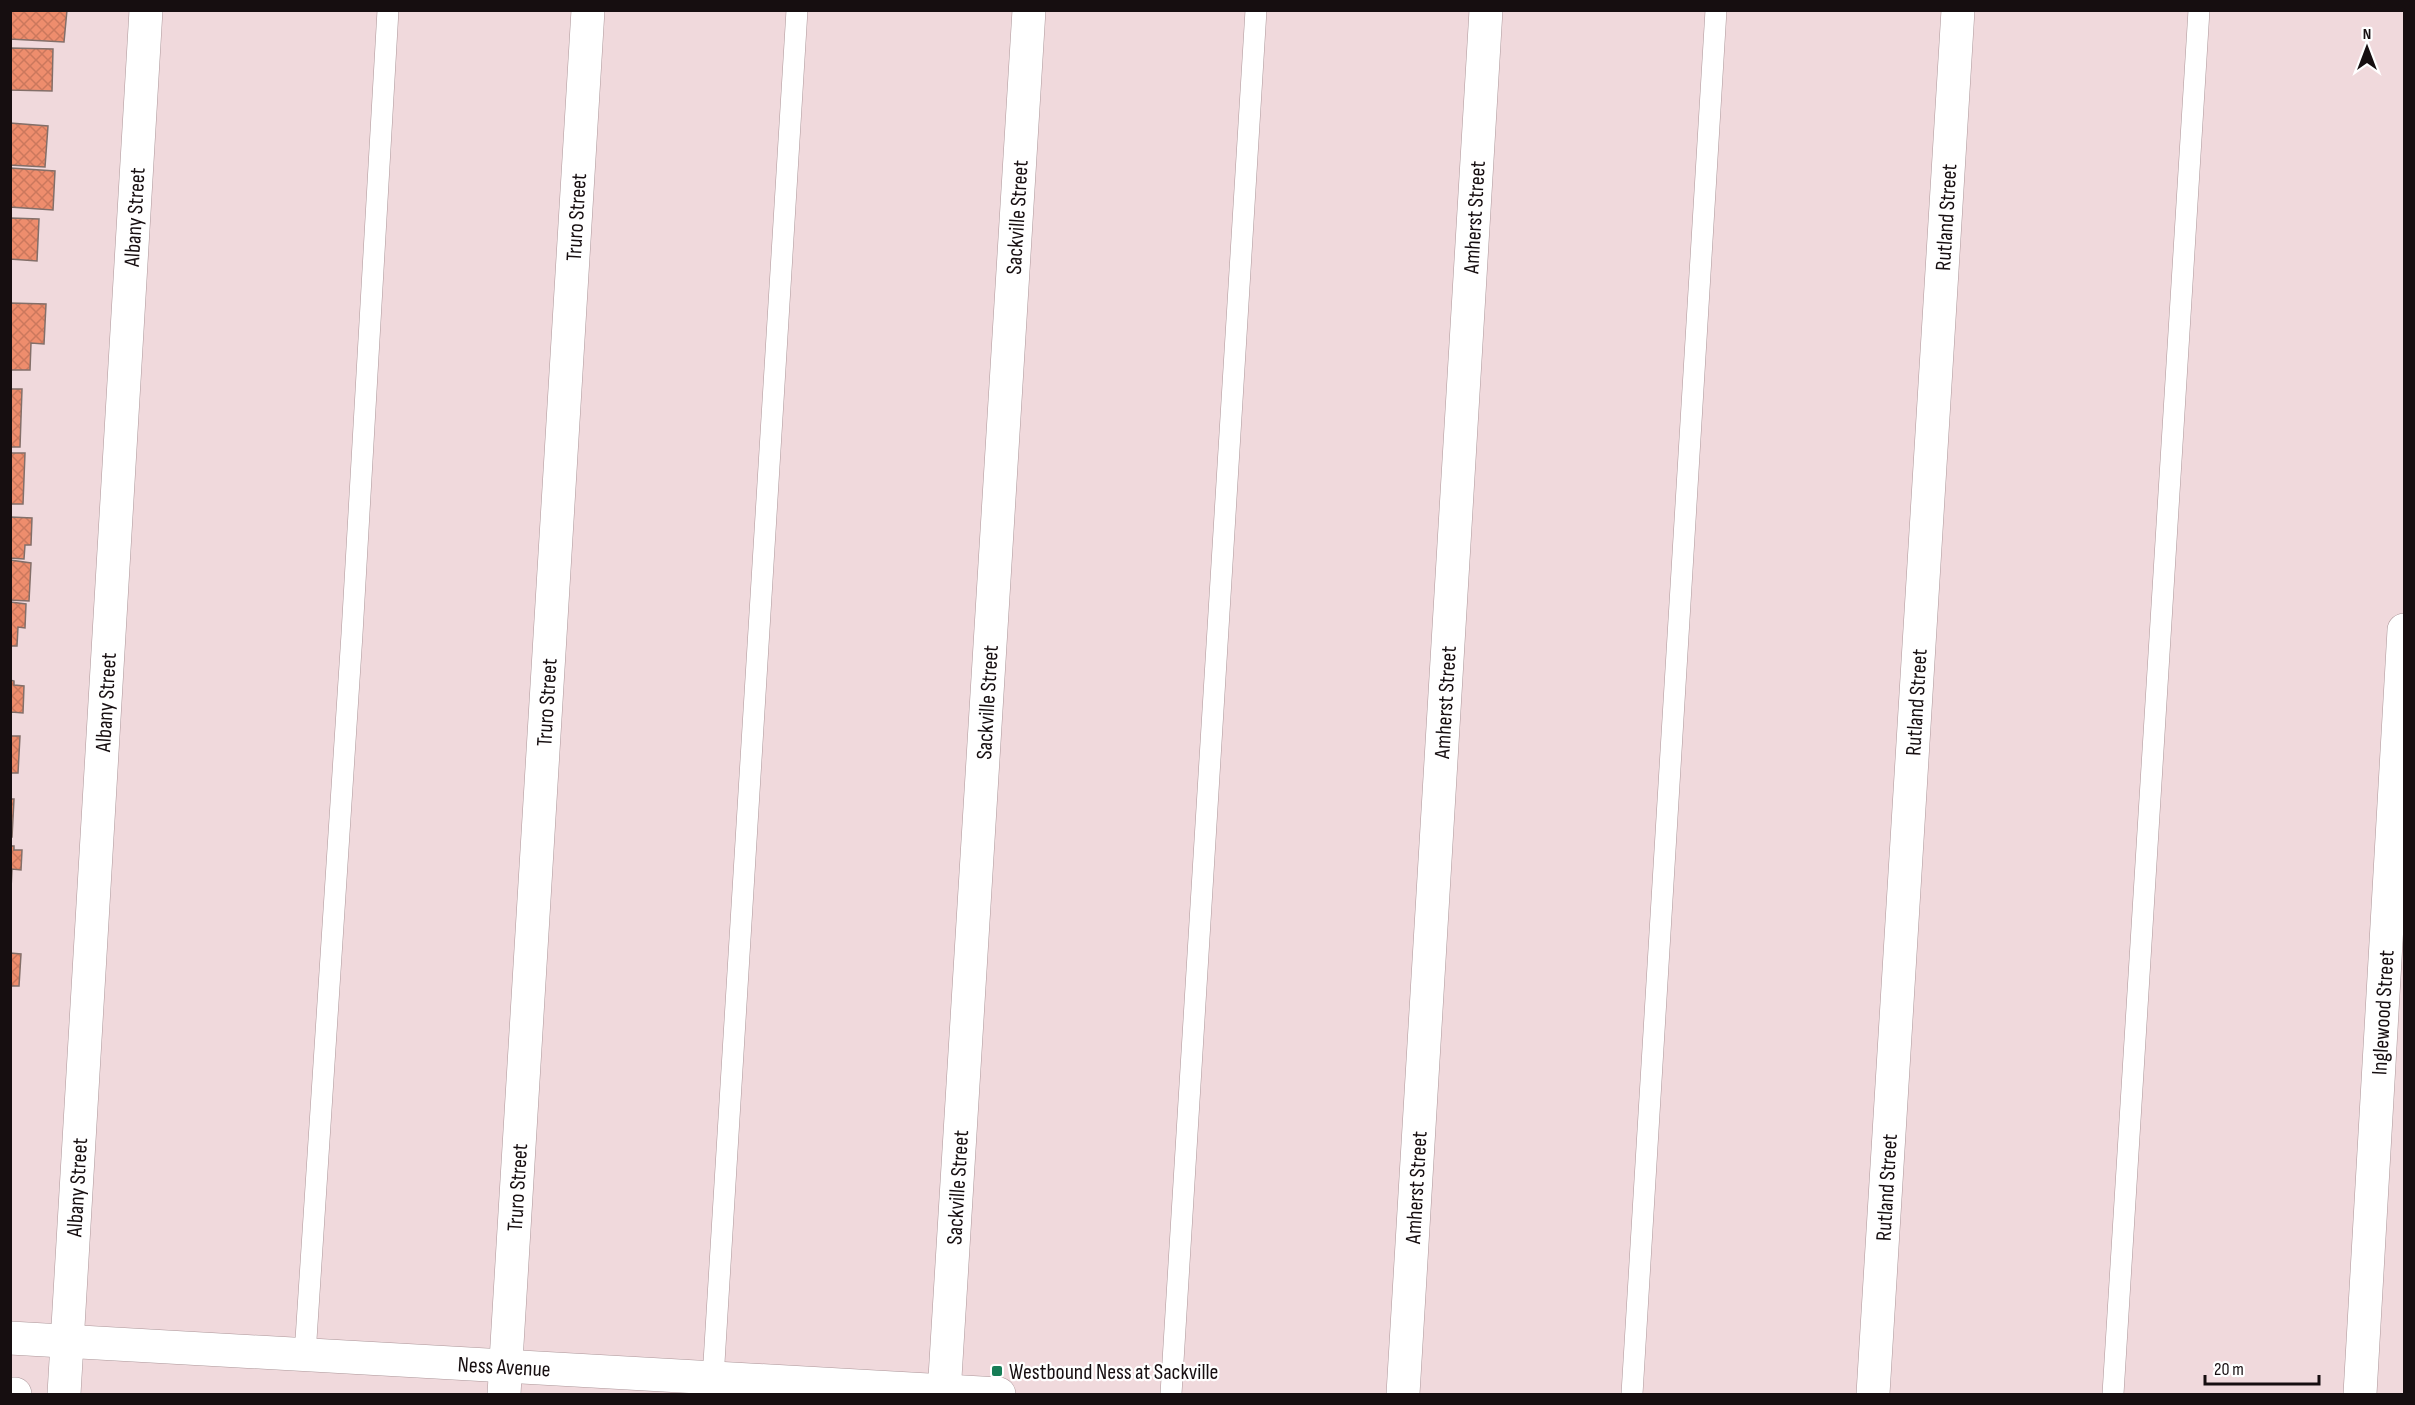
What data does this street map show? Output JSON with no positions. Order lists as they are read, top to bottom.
{
  "streets": {
    "street": [
      "Albany Street",
      "Truro Street",
      "Sackville Street",
      "Amherst Street",
      "Rutland Street",
      "Inglewood Street",
      "Ness Avenue"
    ]
  },
  "crossings": [
    ["Albany Street", "Ness Avenue"],
    ["Truro Street", "Ness Avenue"],
    ["Sackville Street", "Ness Avenue"]
  ],
  "places": {
    "transit": ["Westbound Ness at Sackville"]
  },
  "scale_bar": "20 m",
  "north": "top"
}
